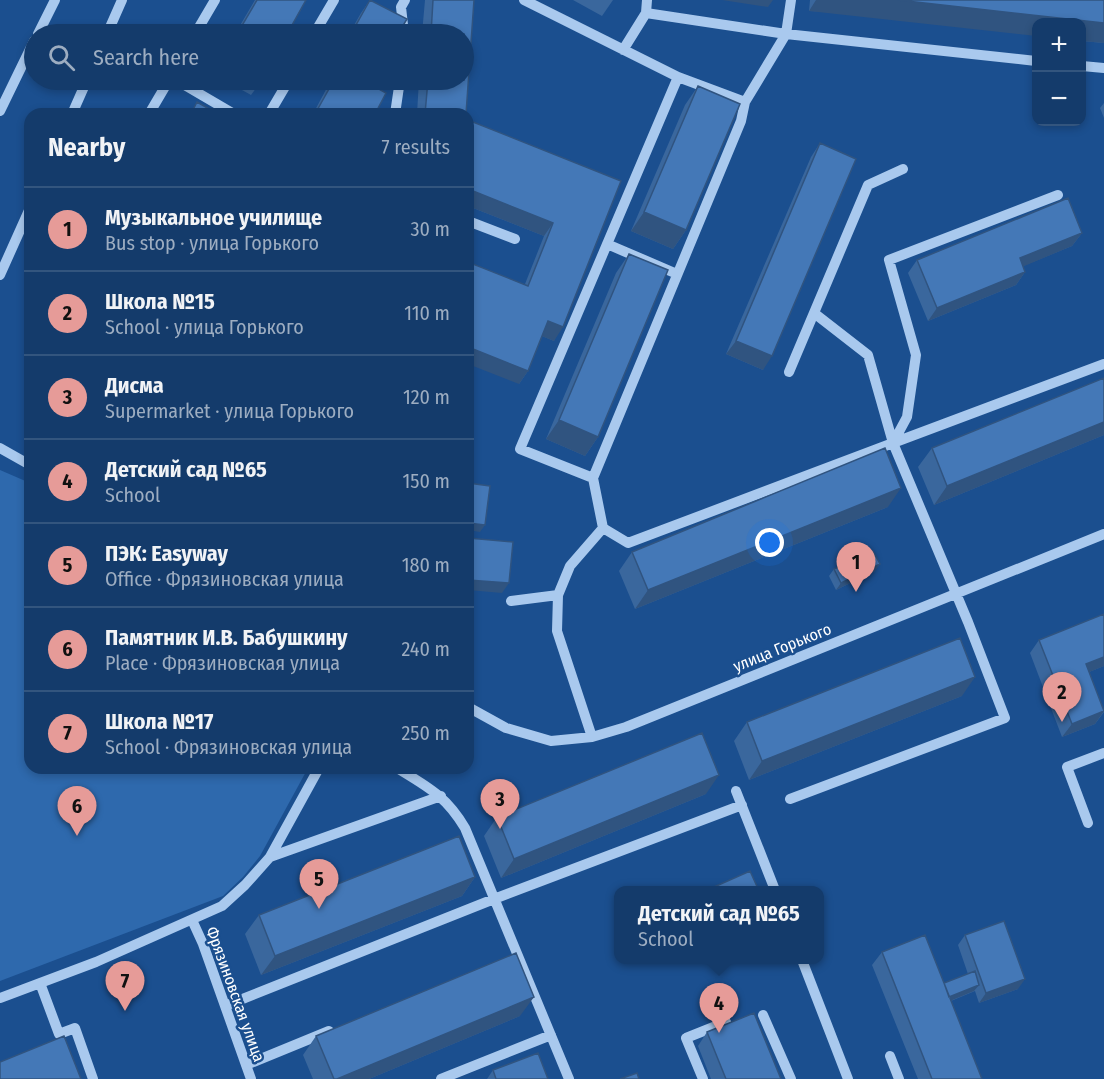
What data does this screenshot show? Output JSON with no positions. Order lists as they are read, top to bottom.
{
  "streets": {
    "street": ["улица Горького", "Фрязиновская улица"]
  },
  "page": {
    "map_buttons": ["+", "−"],
    "search": "Search here",
    "heading": ["Nearby", "7 results"],
    "list": [
      {
        "mark": "1",
        "name": "Музыкальное училище",
        "note": "Bus stop · улица Горького",
        "value": "30 m"
      },
      {
        "mark": "2",
        "name": "Школа №15",
        "note": "School · улица Горького",
        "value": "110 m"
      },
      {
        "mark": "3",
        "name": "Дисма",
        "note": "Supermarket · улица Горького",
        "value": "120 m"
      },
      {
        "mark": "4",
        "name": "Детский сад №65",
        "note": "School",
        "value": "150 m"
      },
      {
        "mark": "5",
        "name": "ПЭК: Easyway",
        "note": "Office · Фрязиновская улица",
        "value": "180 m"
      },
      {
        "mark": "6",
        "name": "Памятник И.В. Бабушкину",
        "note": "Place · Фрязиновская улица",
        "value": "240 m"
      },
      {
        "mark": "7",
        "name": "Школа №17",
        "note": "School · Фрязиновская улица",
        "value": "250 m"
      }
    ],
    "pins": [
      "1",
      "2",
      "3",
      "6",
      "5",
      "7",
      "4"
    ],
    "popup": ["Детский сад №65", "School"]
  }
}
